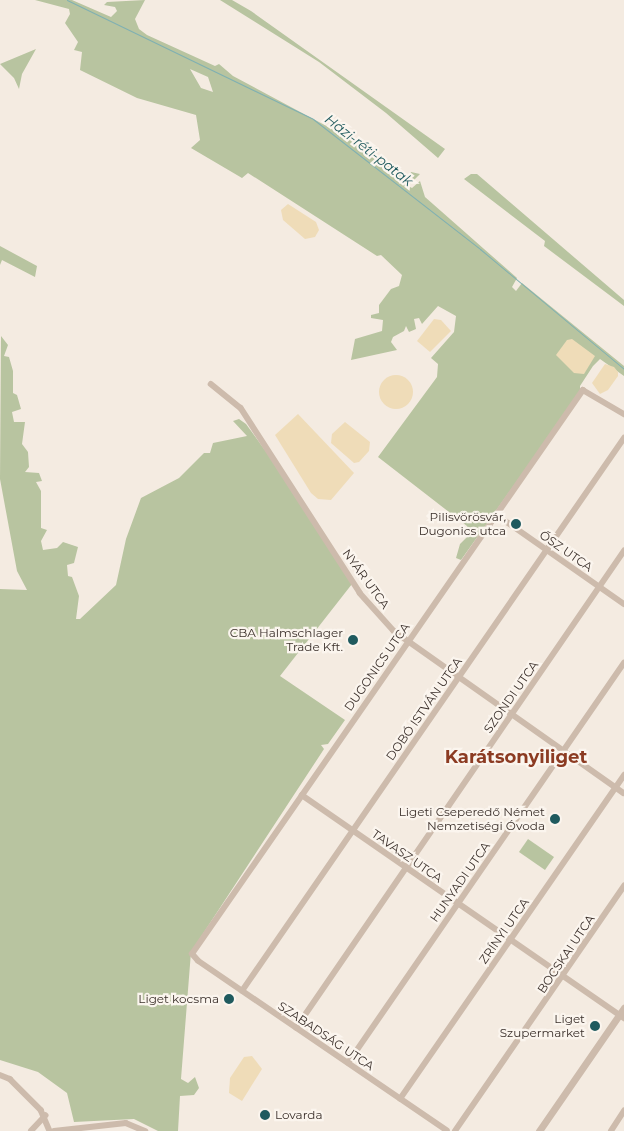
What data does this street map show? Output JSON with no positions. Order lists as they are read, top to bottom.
{
  "streets": {
    "street": [
      "ŐSZ UTCA",
      "NYÁR UTCA",
      "DUGONICS UTCA",
      "SZONDI UTCA",
      "DOBÓ ISTVÁN UTCA",
      "TAVASZ UTCA",
      "HUNYADI UTCA",
      "ZRÍNYI UTCA",
      "BOCSKAI UTCA",
      "SZABADSÁG UTCA"
    ]
  },
  "crossings": [
    ["ŐSZ UTCA", "DUGONICS UTCA"],
    ["ŐSZ UTCA", "SZONDI UTCA"],
    ["ŐSZ UTCA", "DOBÓ ISTVÁN UTCA"],
    ["NYÁR UTCA", "DUGONICS UTCA"],
    ["NYÁR UTCA", "SZONDI UTCA"],
    ["NYÁR UTCA", "DOBÓ ISTVÁN UTCA"],
    ["NYÁR UTCA", "HUNYADI UTCA"],
    ["NYÁR UTCA", "ZRÍNYI UTCA"],
    ["DUGONICS UTCA", "TAVASZ UTCA"],
    ["DUGONICS UTCA", "SZABADSÁG UTCA"],
    ["SZONDI UTCA", "TAVASZ UTCA"],
    ["SZONDI UTCA", "SZABADSÁG UTCA"],
    ["DOBÓ ISTVÁN UTCA", "TAVASZ UTCA"],
    ["DOBÓ ISTVÁN UTCA", "SZABADSÁG UTCA"],
    ["TAVASZ UTCA", "HUNYADI UTCA"],
    ["TAVASZ UTCA", "ZRÍNYI UTCA"],
    ["TAVASZ UTCA", "BOCSKAI UTCA"],
    ["HUNYADI UTCA", "SZABADSÁG UTCA"],
    ["ZRÍNYI UTCA", "SZABADSÁG UTCA"]
  ],
  "districts": ["Karátsonyiliget"],
  "water": ["Házi-réti-patak"],
  "places": [
    "Pilisvörösvár, Dugonics utca",
    "CBA Halmschlager Trade Kft.",
    "Ligeti Cseperedő Német Nemzetiségi Óvoda",
    "Liget kocsma",
    "Liget Szupermarket",
    "Lovarda"
  ]
}
